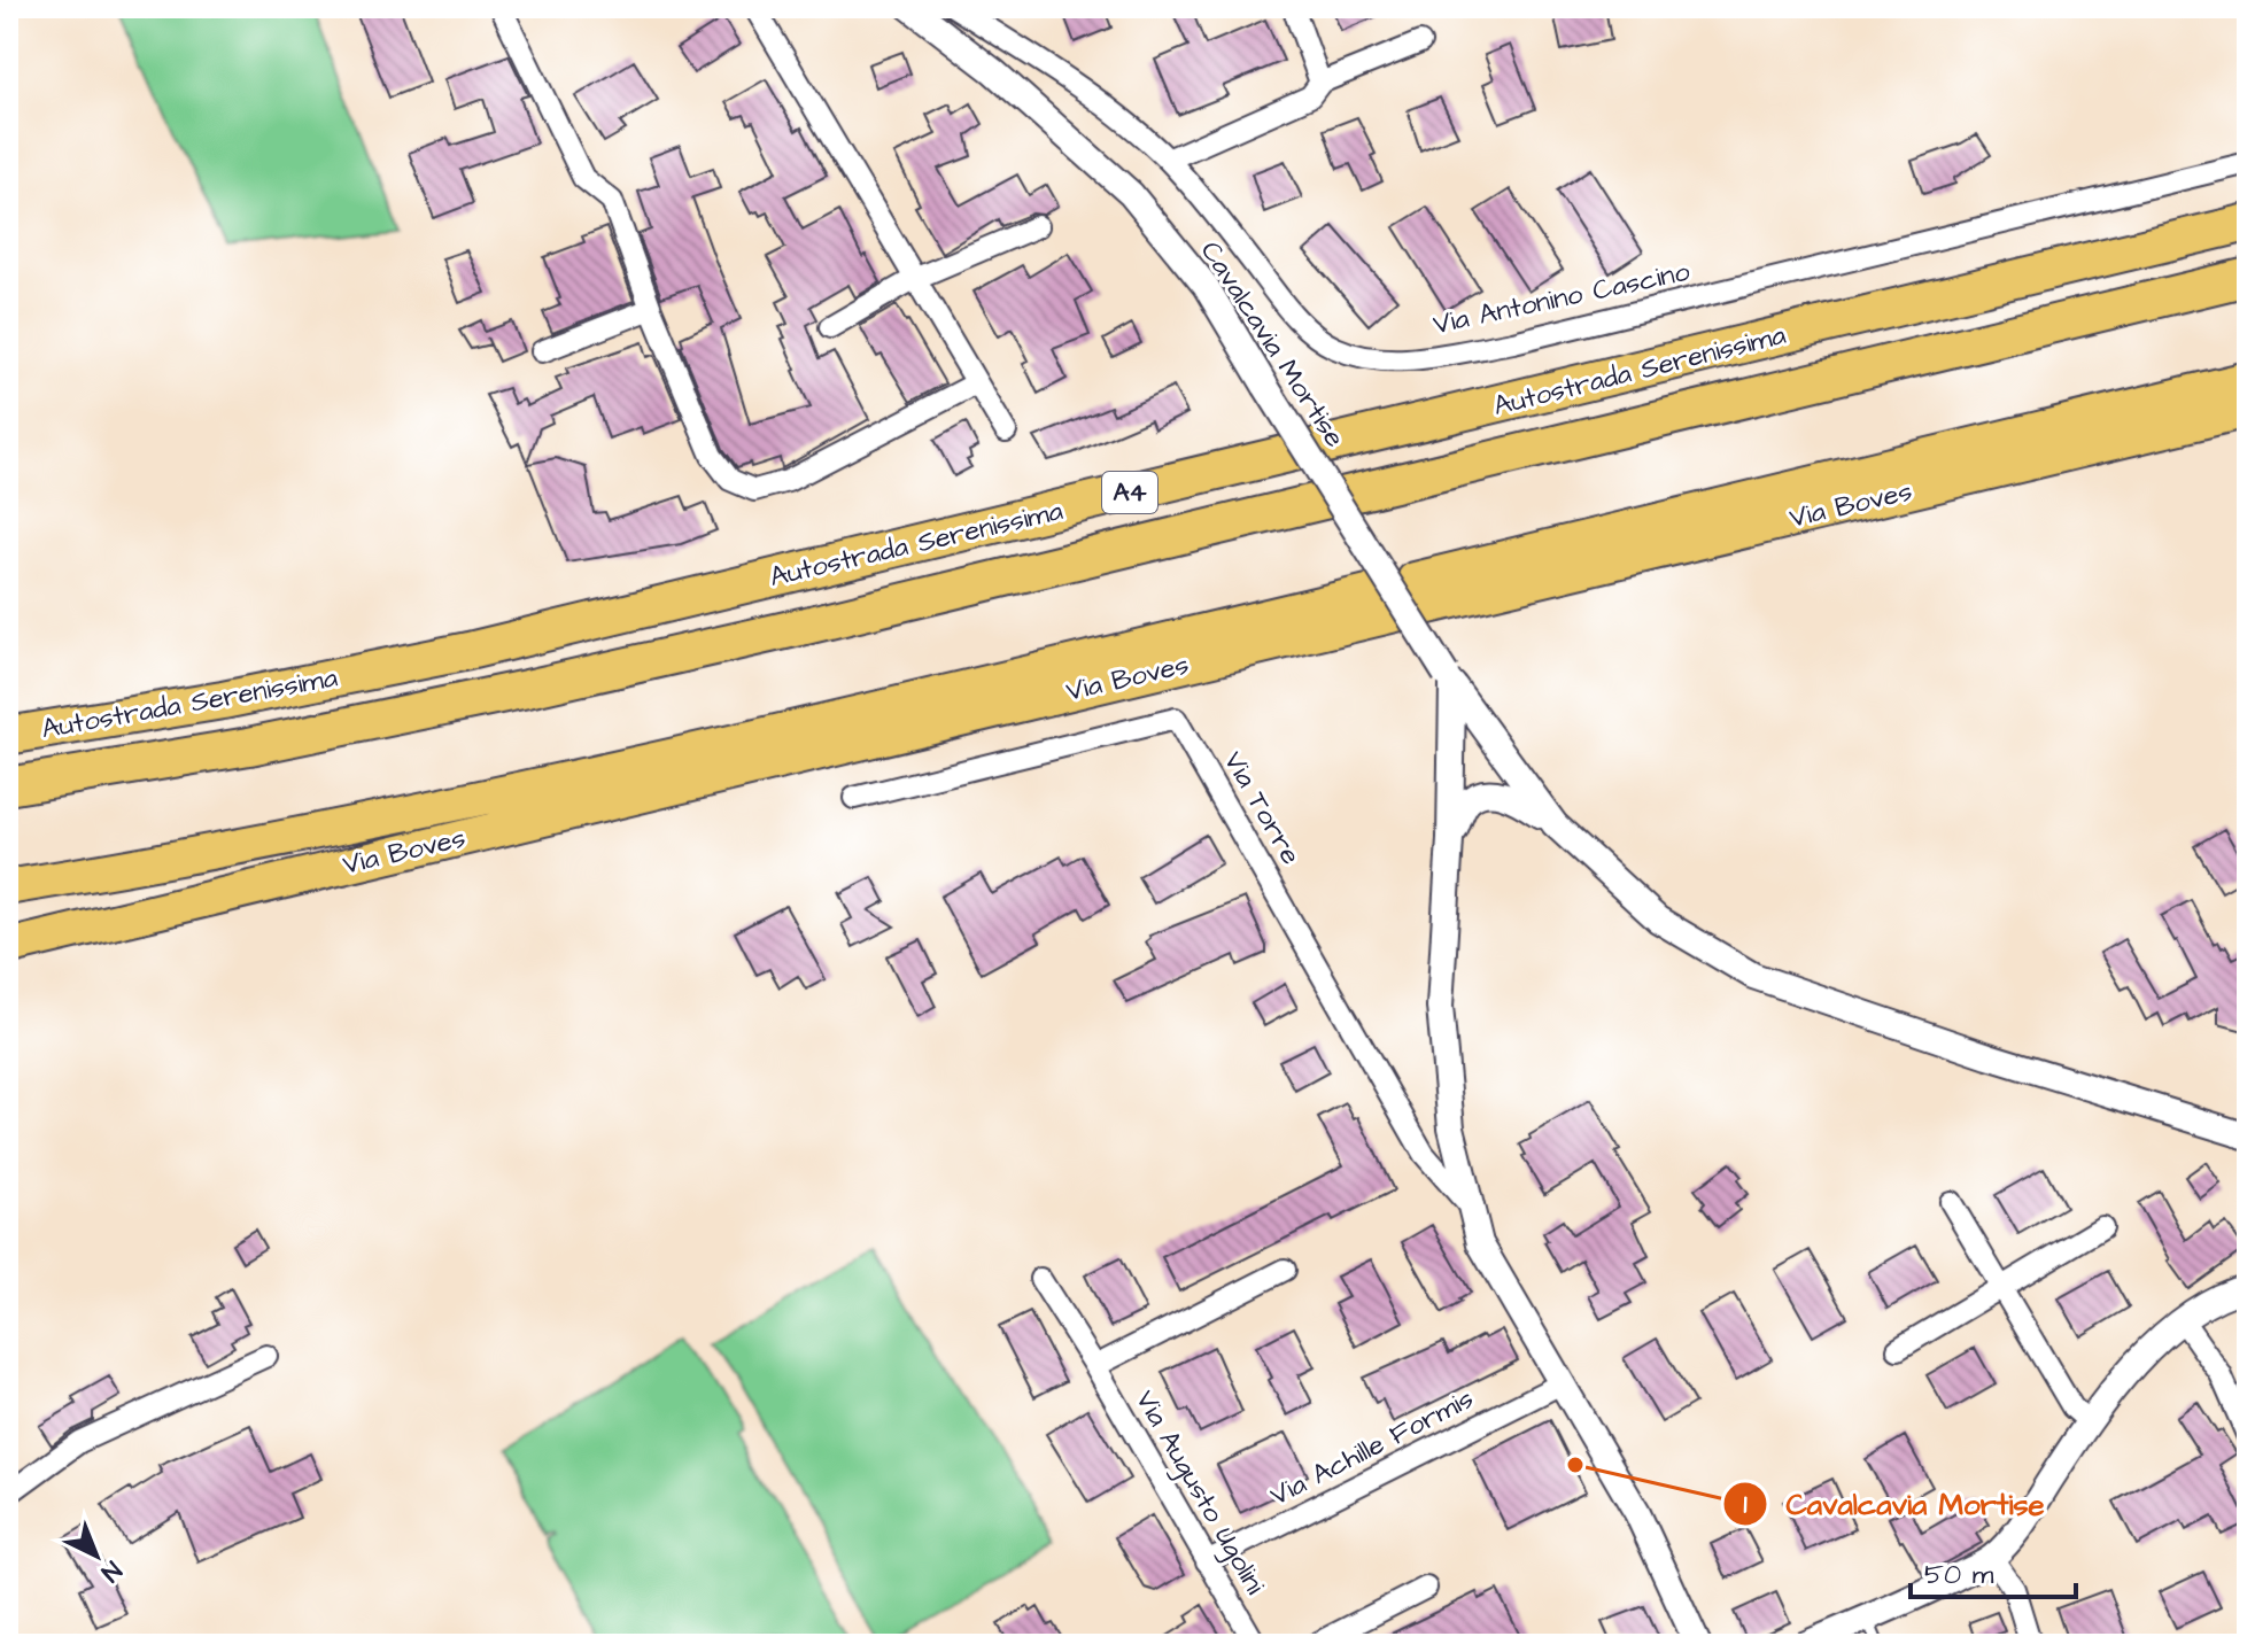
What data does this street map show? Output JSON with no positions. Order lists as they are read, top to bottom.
{
  "streets": {
    "highway": ["Autostrada Serenissima", "A4", "Via Boves"],
    "street": [
      "Via Antonino Cascino",
      "Cavalcavia Mortise",
      "Via Torre",
      "Via Achille Formis",
      "Via Augusto Ugolini"
    ]
  },
  "crossings": [
    ["Cavalcavia Mortise", "Via Torre"],
    ["Cavalcavia Mortise", "Via Achille Formis"],
    ["Via Achille Formis", "Via Augusto Ugolini"]
  ],
  "places": ["Cavalcavia Mortise"],
  "scale_bar": "50 m",
  "north": "bottom right"
}
